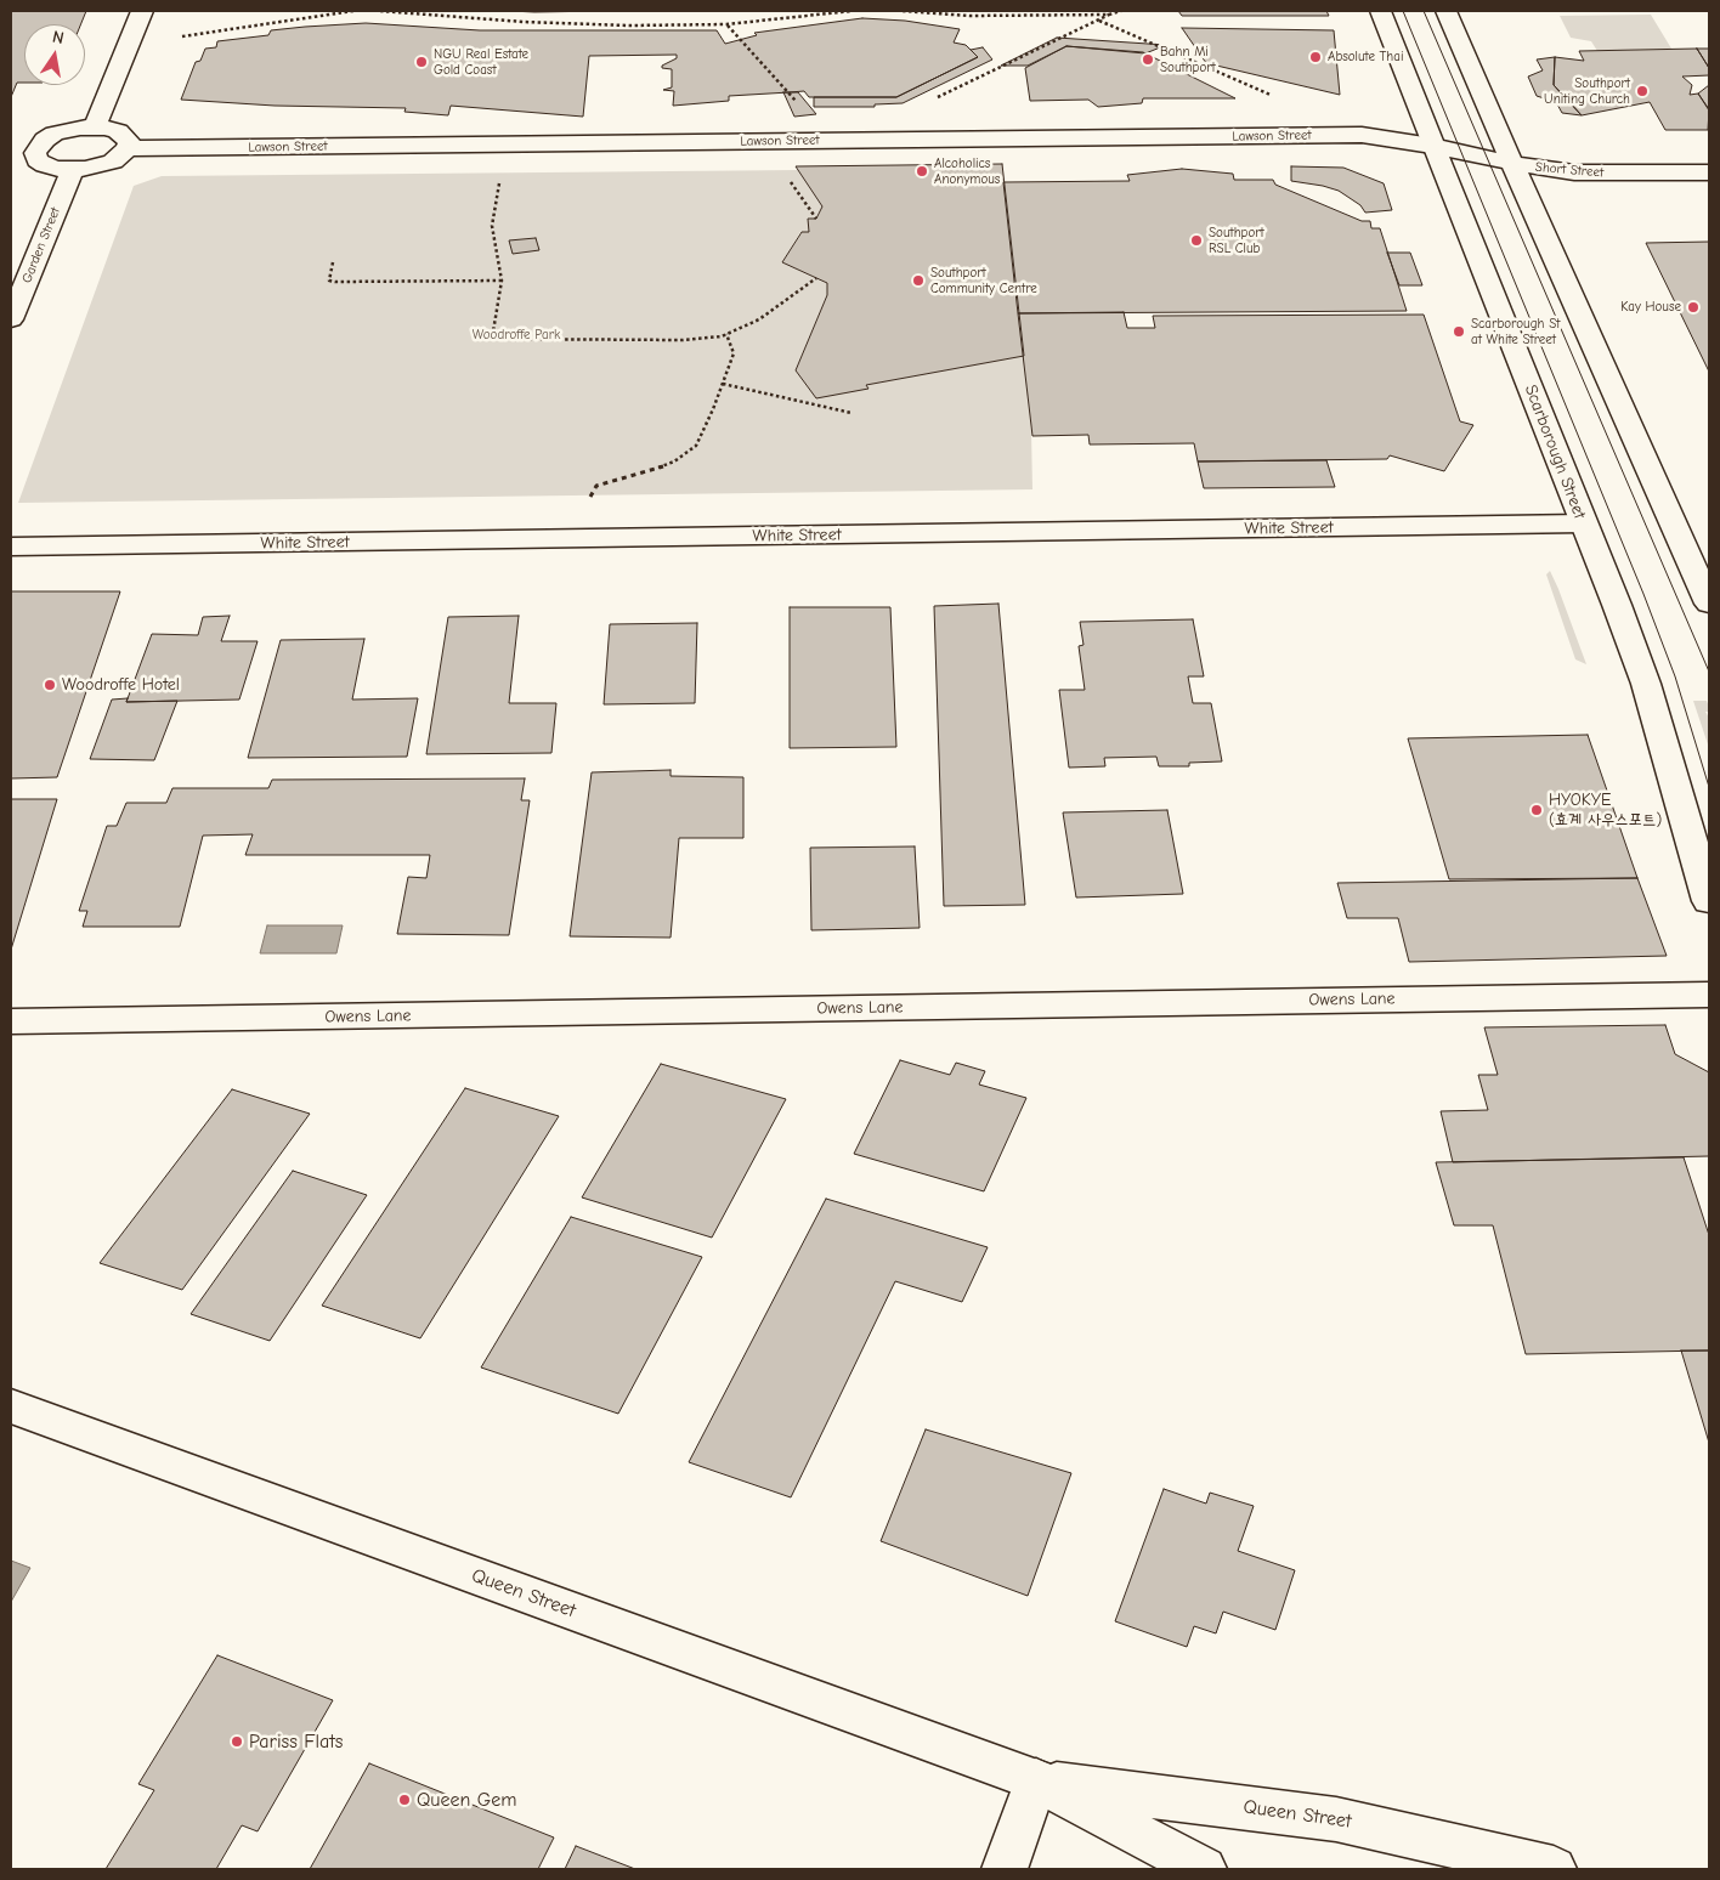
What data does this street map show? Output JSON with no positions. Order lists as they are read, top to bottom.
{
  "streets": {
    "street": [
      "Lawson Street",
      "Short Street",
      "Garden Street",
      "Scarborough Street",
      "White Street",
      "Owens Lane",
      "Queen Street"
    ]
  },
  "crossings": [
    ["Lawson Street", "Short Street"],
    ["Lawson Street", "Scarborough Street"],
    ["Short Street", "Scarborough Street"],
    ["Scarborough Street", "White Street"]
  ],
  "parks": ["Woodroffe Park"],
  "places": [
    "Absolute Thai",
    "Bahn Mi Southport",
    "NGU Real Estate Gold Coast",
    "Southport Uniting Church",
    "Alcoholics Anonymous",
    "Southport RSL Club",
    "Southport Community Centre",
    "Kay House",
    "Scarborough St at White Street",
    "Woodroffe Hotel",
    "HYOKYE (효계 사우스포트)",
    "Pariss Flats",
    "Queen Gem"
  ],
  "north": "top"
}
